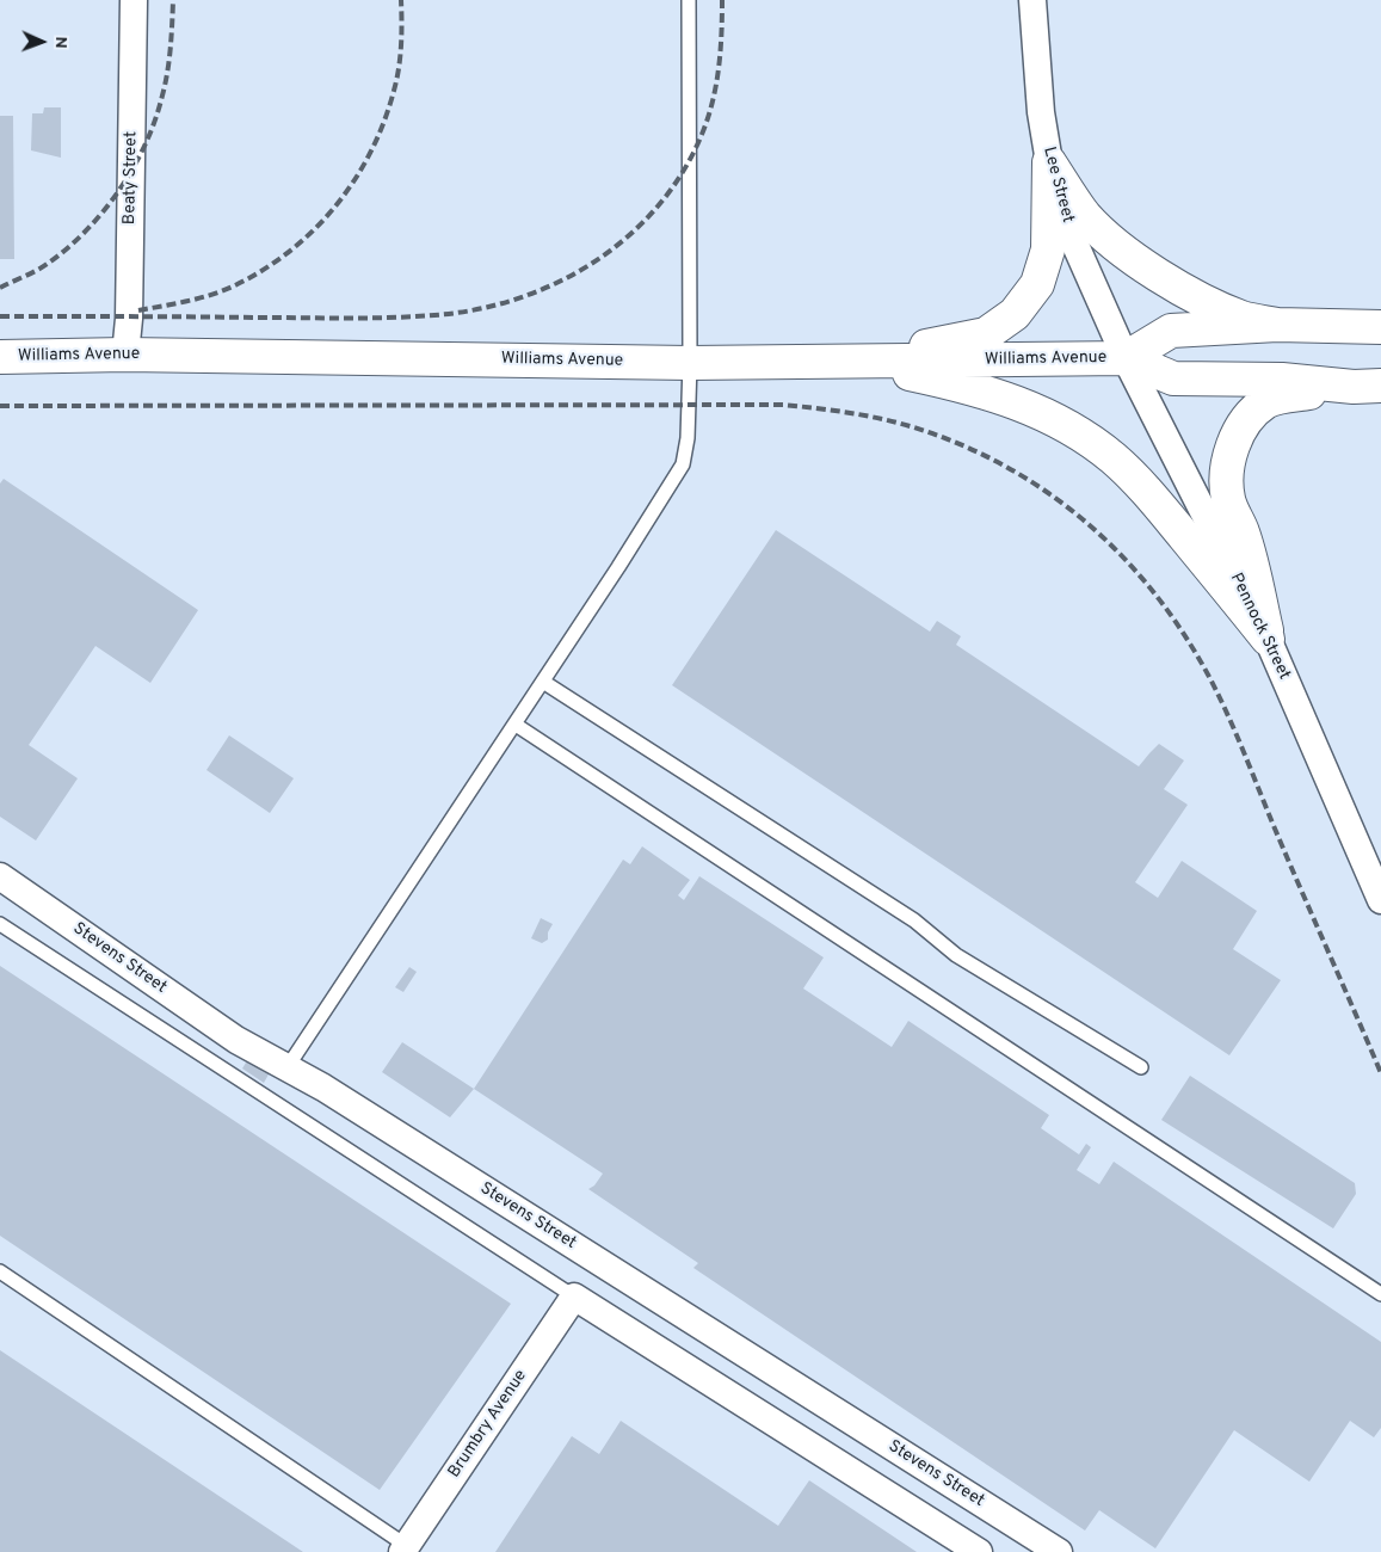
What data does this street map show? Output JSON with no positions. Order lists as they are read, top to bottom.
{
  "streets": {
    "street": [
      "Beaty Street",
      "Lee Street",
      "Williams Avenue",
      "Pennock Street",
      "Stevens Street",
      "Brumbry Avenue"
    ]
  },
  "crossings": [
    ["Beaty Street", "Williams Avenue"],
    ["Lee Street", "Williams Avenue"],
    ["Lee Street", "Pennock Street"],
    ["Williams Avenue", "Pennock Street"]
  ],
  "north": "right"
}
